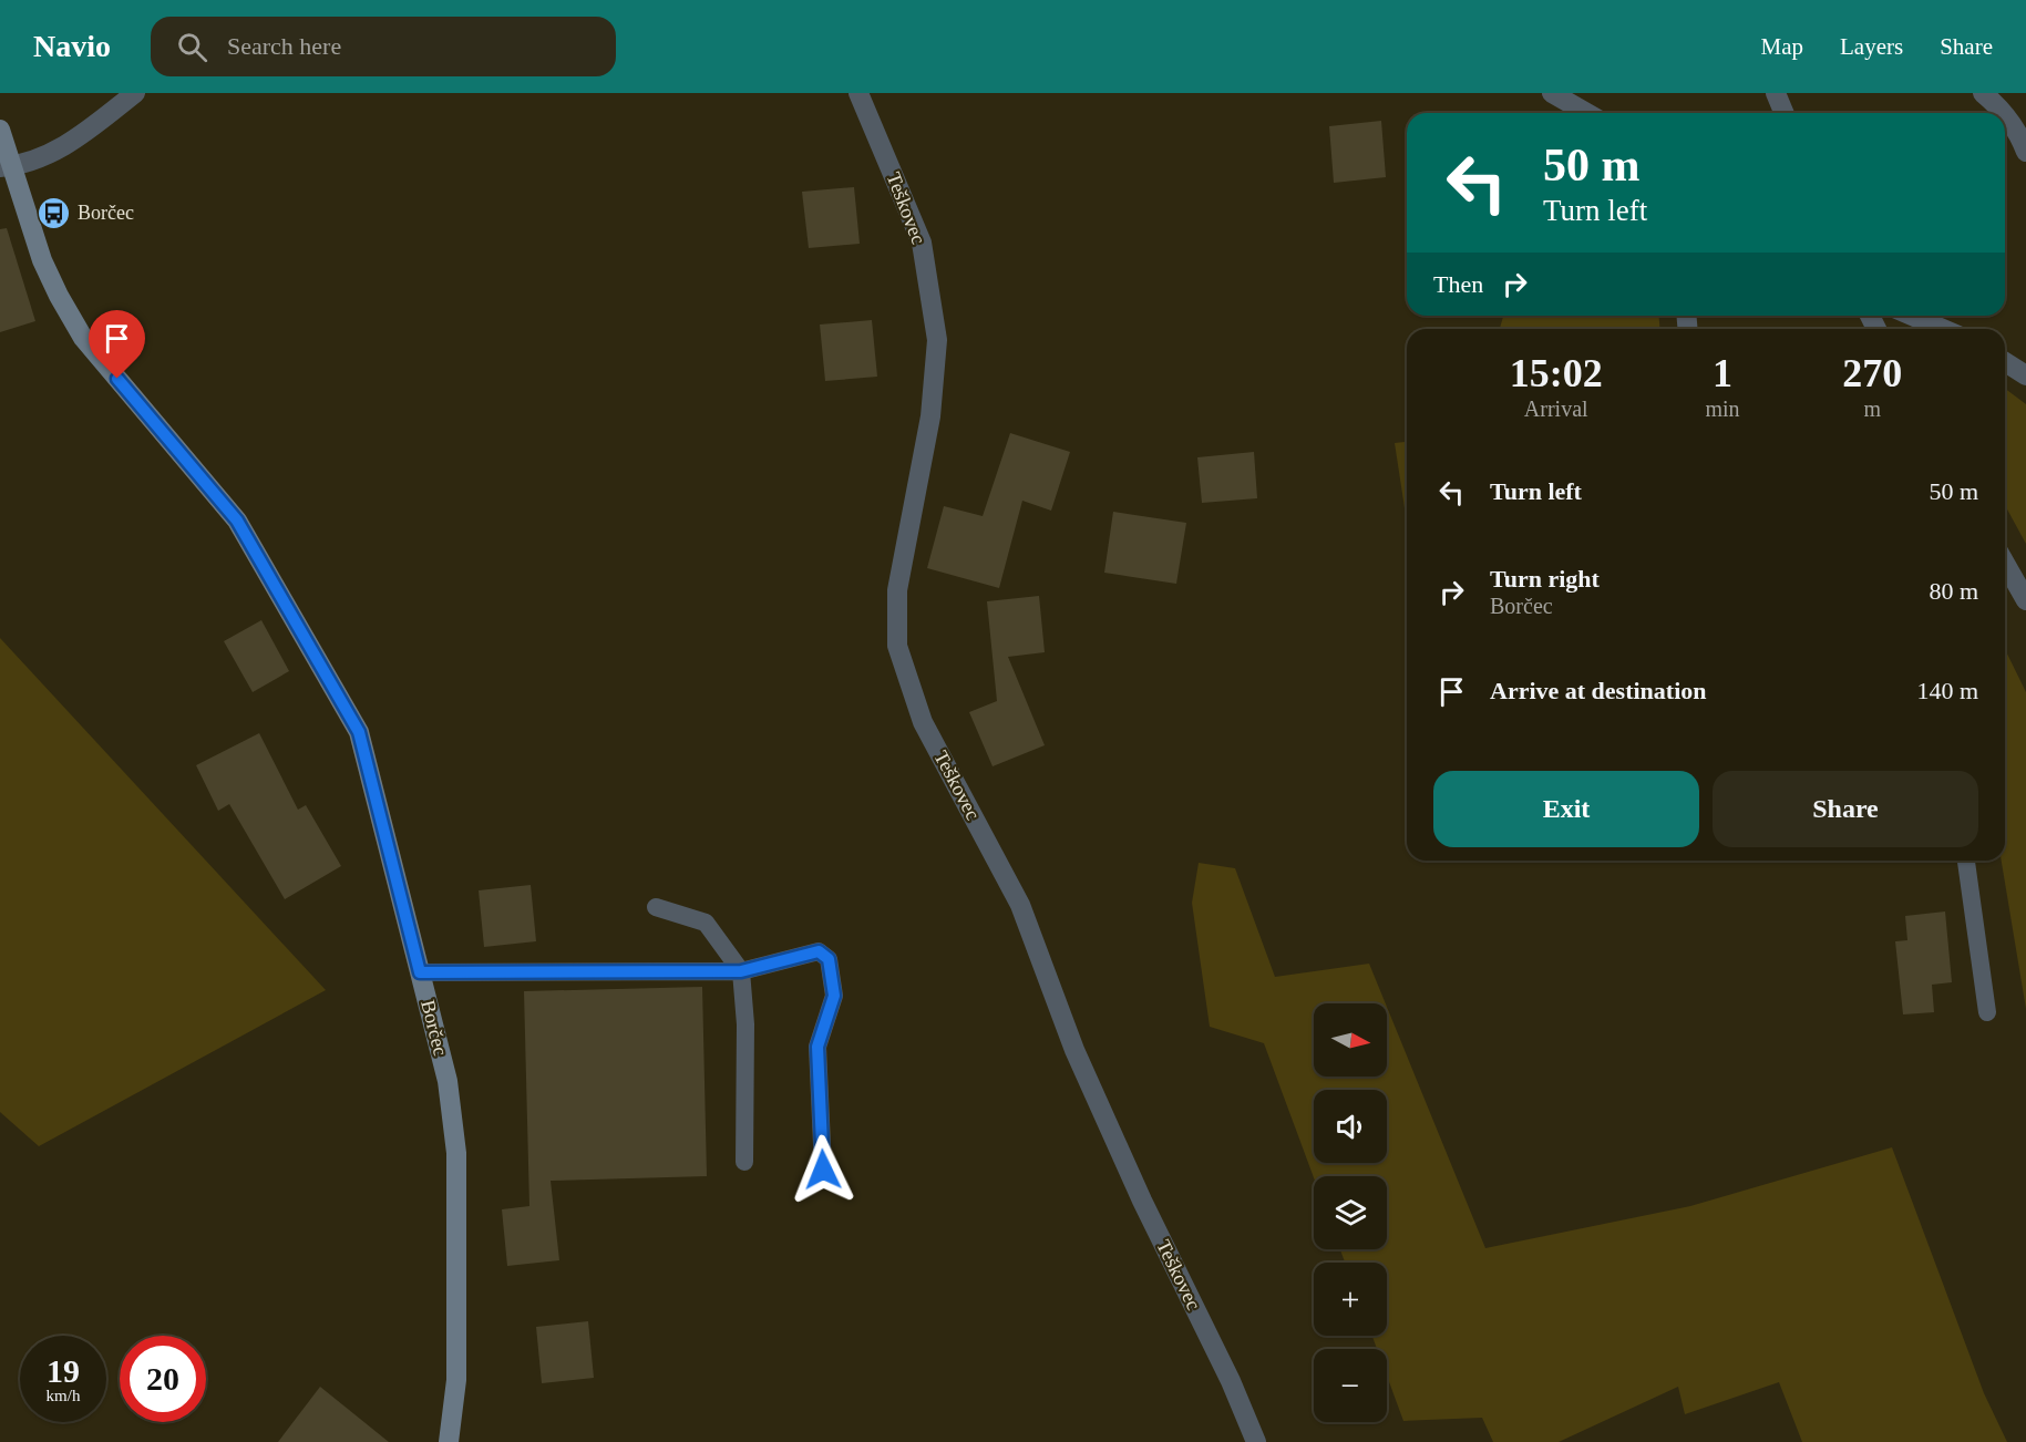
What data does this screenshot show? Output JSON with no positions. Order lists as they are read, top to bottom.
{
  "streets": {
    "street": ["Teškovec", "Borčec"]
  },
  "places": {
    "bus stop": ["Borčec"]
  },
  "north": "right",
  "page": {
    "header": "Navio",
    "search": "Search here",
    "nav": ["Map", "Layers", "Share"],
    "turn": ["50 m", "Turn left"],
    "then": "Then",
    "eta": [
      "15:02",
      "Arrival",
      "1",
      "min",
      "270",
      "m"
    ],
    "list": [
      {
        "name": "Turn left",
        "value": "50 m"
      },
      {
        "name": "Turn right",
        "note": "Borčec",
        "value": "80 m"
      },
      {
        "name": "Arrive at destination",
        "value": "140 m"
      }
    ],
    "buttons": ["Exit", "Share"],
    "map_buttons": ["+", "−"],
    "speed": "19 km/h",
    "limit": "20"
  }
}
